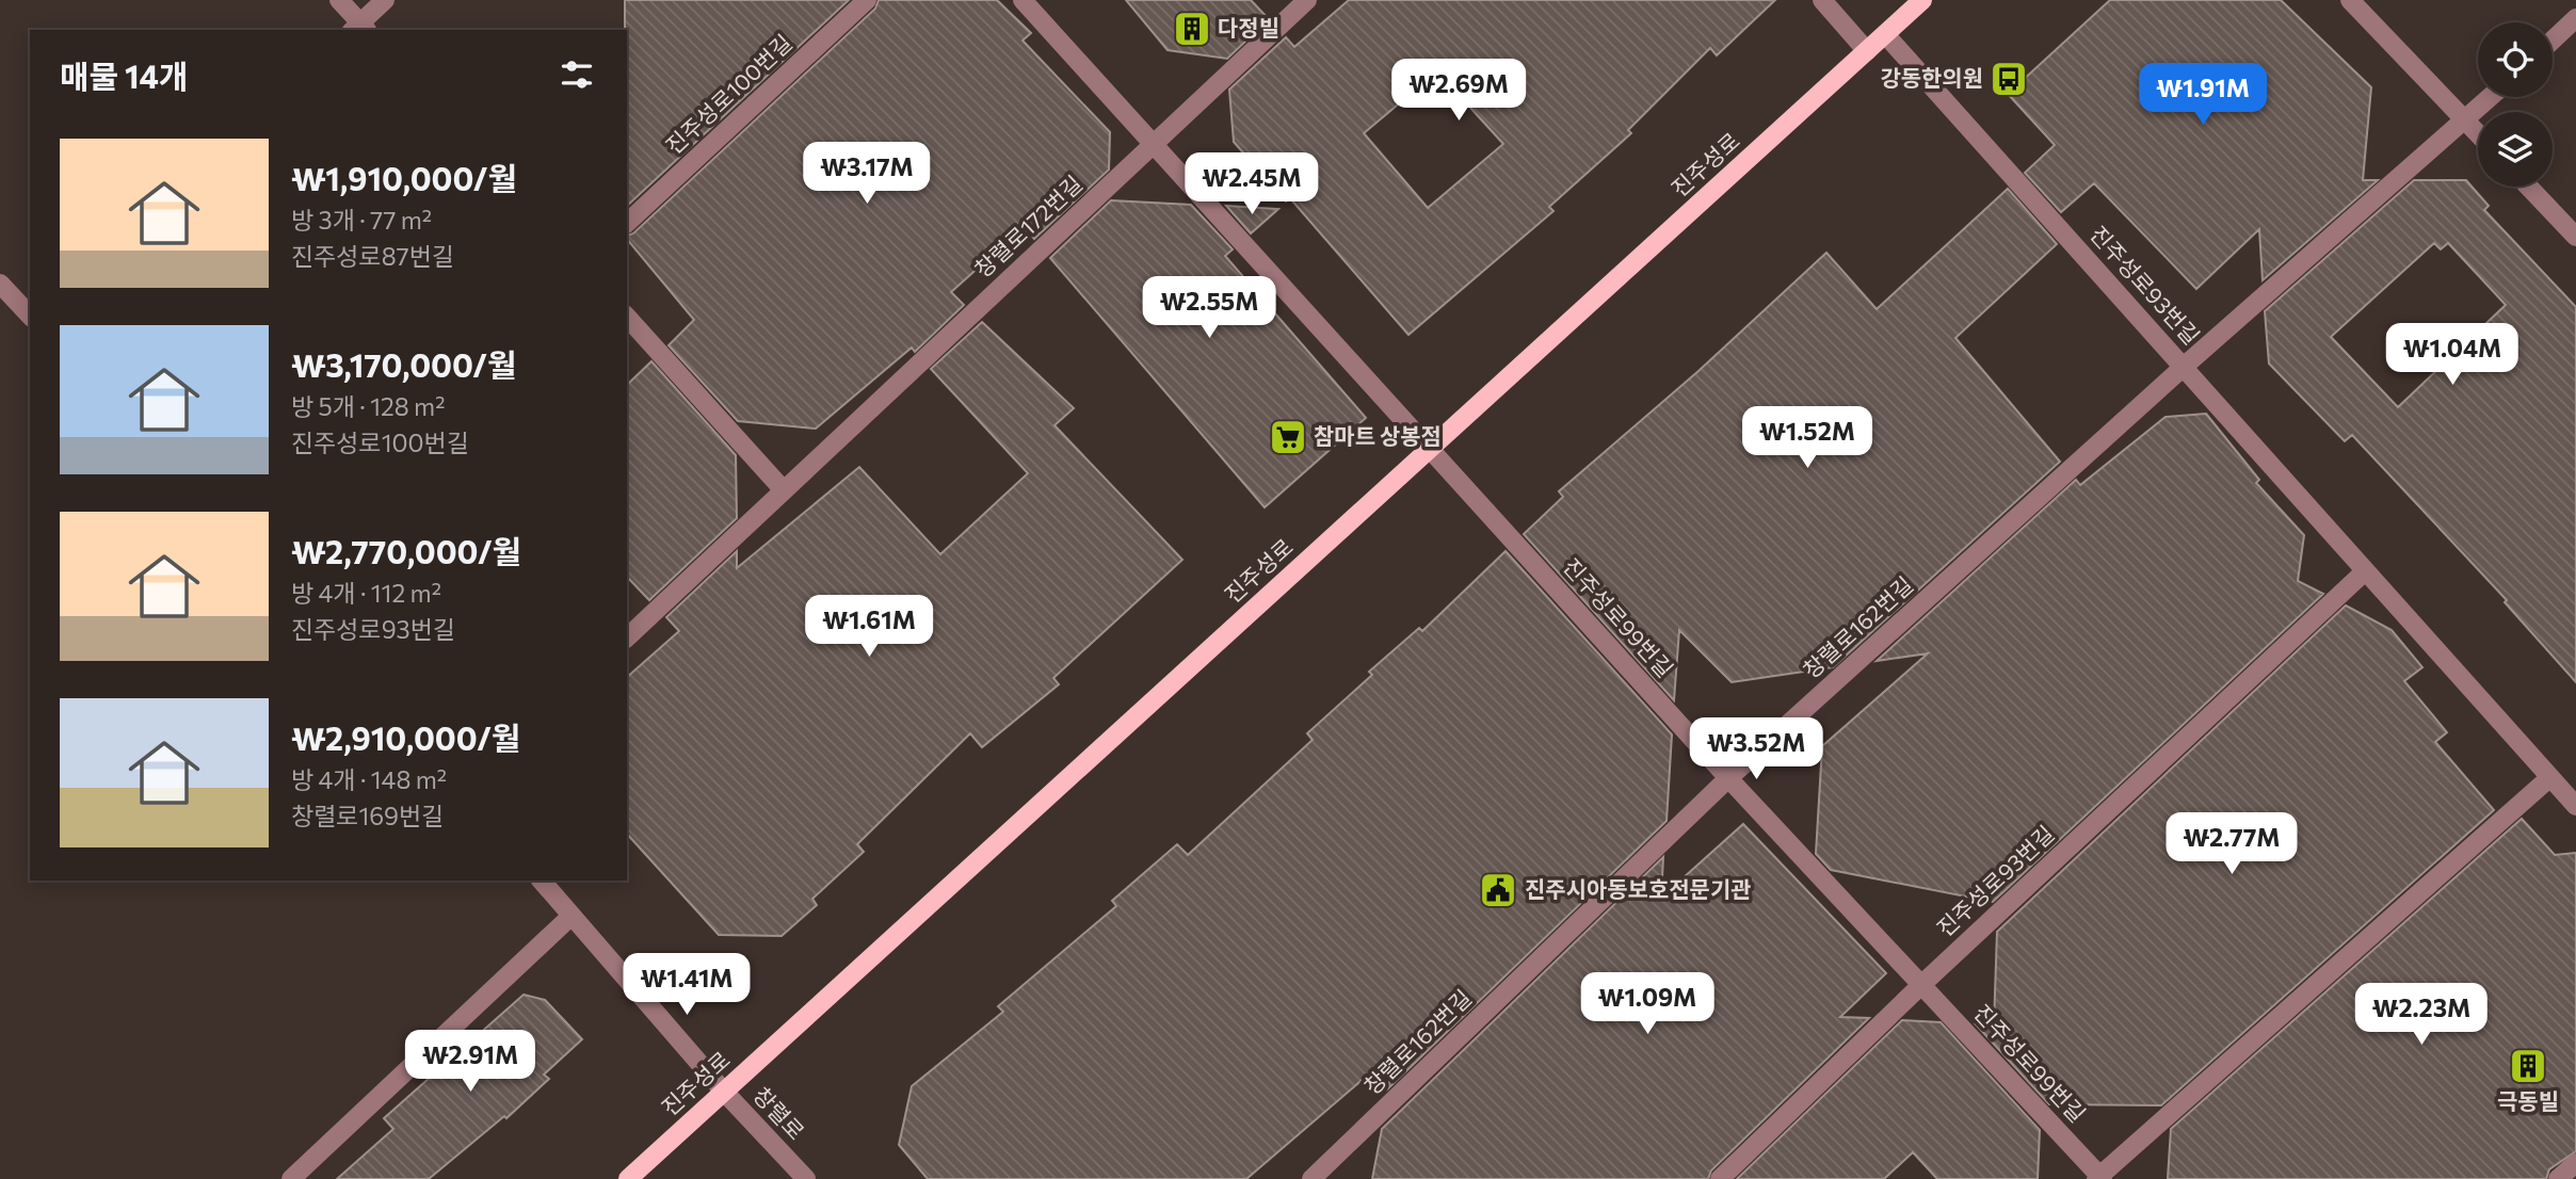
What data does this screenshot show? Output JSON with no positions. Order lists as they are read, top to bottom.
{
  "streets": {
    "main road": ["진주성로"],
    "street": [
      "진주성로100번길",
      "창렬로172번길",
      "진주성로93번길",
      "진주성로99번길",
      "창렬로162번길",
      "창렬로"
    ]
  },
  "crossings": [
    ["진주성로", "진주성로93번길"],
    ["진주성로", "진주성로99번길"],
    ["진주성로", "창렬로"],
    ["진주성로93번길", "진주성로99번길"],
    ["진주성로93번길", "창렬로162번길"],
    ["진주성로99번길", "창렬로162번길"]
  ],
  "places": {
    "building": ["다정빌", "극동빌"],
    "bus stop": ["강동한의원"],
    "supermarket": ["참마트 상봉점"],
    "public building": ["진주시아동보호전문기관"]
  },
  "page": {
    "heading": "매물 14개",
    "price": [
      "₩2.69M",
      "₩1.91M",
      "₩3.17M",
      "₩2.45M",
      "₩2.55M",
      "₩1.04M",
      "₩1.52M",
      "₩1.61M",
      "₩3.52M",
      "₩2.77M",
      "₩1.41M",
      "₩1.09M",
      "₩2.23M",
      "₩2.91M"
    ],
    "list": [
      {
        "name": "₩1,910,000/월",
        "note": "방 3개 · 77 m² · 진주성로87번길"
      },
      {
        "name": "₩3,170,000/월",
        "note": "방 5개 · 128 m² · 진주성로100번길"
      },
      {
        "name": "₩2,770,000/월",
        "note": "방 4개 · 112 m² · 진주성로93번길"
      },
      {
        "name": "₩2,910,000/월",
        "note": "방 4개 · 148 m² · 창렬로169번길"
      }
    ]
  }
}
